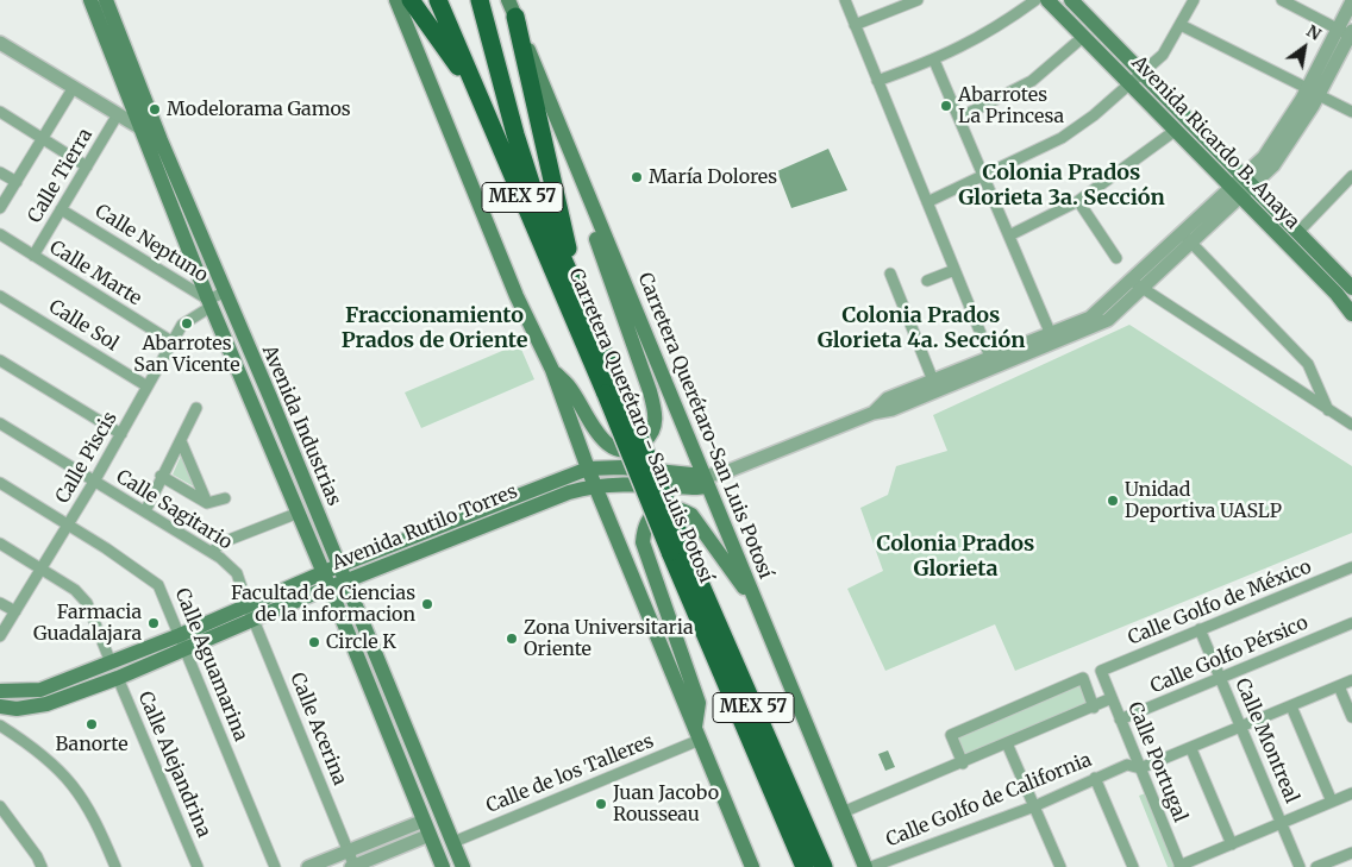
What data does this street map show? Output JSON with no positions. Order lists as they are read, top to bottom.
{
  "streets": {
    "highway": ["MEX 57", "Carretera Querétaro - San Luis Potosí"],
    "main road": [
      "Avenida Ricardo B. Anaya",
      "Avenida Industrias",
      "Carretera Querétaro-San Luis Potosí",
      "Avenida Rutilo Torres"
    ],
    "street": [
      "Calle Tierra",
      "Calle Neptuno",
      "Calle Marte",
      "Calle Sol",
      "Calle Piscis",
      "Calle Sagitario",
      "Calle Golfo de México",
      "Calle Golfo Pérsico",
      "Calle Aguamarina",
      "Calle Acerina",
      "Calle Montreal",
      "Calle Portugal",
      "Calle Alejandrina",
      "Calle de los Talleres",
      "Calle Golfo de California"
    ]
  },
  "crossings": [
    ["Calle Tierra", "Calle Neptuno"],
    ["Calle Tierra", "Calle Marte"],
    ["Calle Neptuno", "Avenida Industrias"],
    ["Calle Neptuno", "Calle Piscis"],
    ["Calle Marte", "Calle Piscis"],
    ["Calle Sol", "Calle Piscis"],
    ["Avenida Industrias", "Calle Piscis"],
    ["Avenida Industrias", "Avenida Rutilo Torres"],
    ["Avenida Industrias", "Calle de los Talleres"],
    ["Carretera Querétaro-San Luis Potosí", "Avenida Rutilo Torres"],
    ["Calle Piscis", "Calle Sagitario"],
    ["Calle Piscis", "Calle Aguamarina"],
    ["Calle Sagitario", "Avenida Rutilo Torres"],
    ["Calle Sagitario", "Calle Acerina"],
    ["Avenida Rutilo Torres", "Calle Aguamarina"],
    ["Avenida Rutilo Torres", "Calle Acerina"],
    ["Avenida Rutilo Torres", "Calle Alejandrina"],
    ["Calle Golfo de México", "Calle Montreal"],
    ["Calle Golfo de México", "Calle Portugal"],
    ["Calle Golfo Pérsico", "Calle Montreal"],
    ["Calle Golfo Pérsico", "Calle Portugal"],
    ["Calle Montreal", "Calle Golfo de California"],
    ["Calle Portugal", "Calle Golfo de California"]
  ],
  "districts": [
    "Colonia Prados Glorieta 3a. Sección",
    "Fraccionamiento Prados de Oriente",
    "Colonia Prados Glorieta 4a. Sección",
    "Colonia Prados Glorieta"
  ],
  "places": [
    "Abarrotes La Princesa",
    "Modelorama Gamos",
    "María Dolores",
    "Abarrotes San Vicente",
    "Unidad Deportiva UASLP",
    "Facultad de Ciencias de la informacion",
    "Farmacia Guadalajara",
    "Zona Universitaria Oriente",
    "Circle K",
    "Banorte",
    "Juan Jacobo Rousseau"
  ],
  "north": "top right"
}
